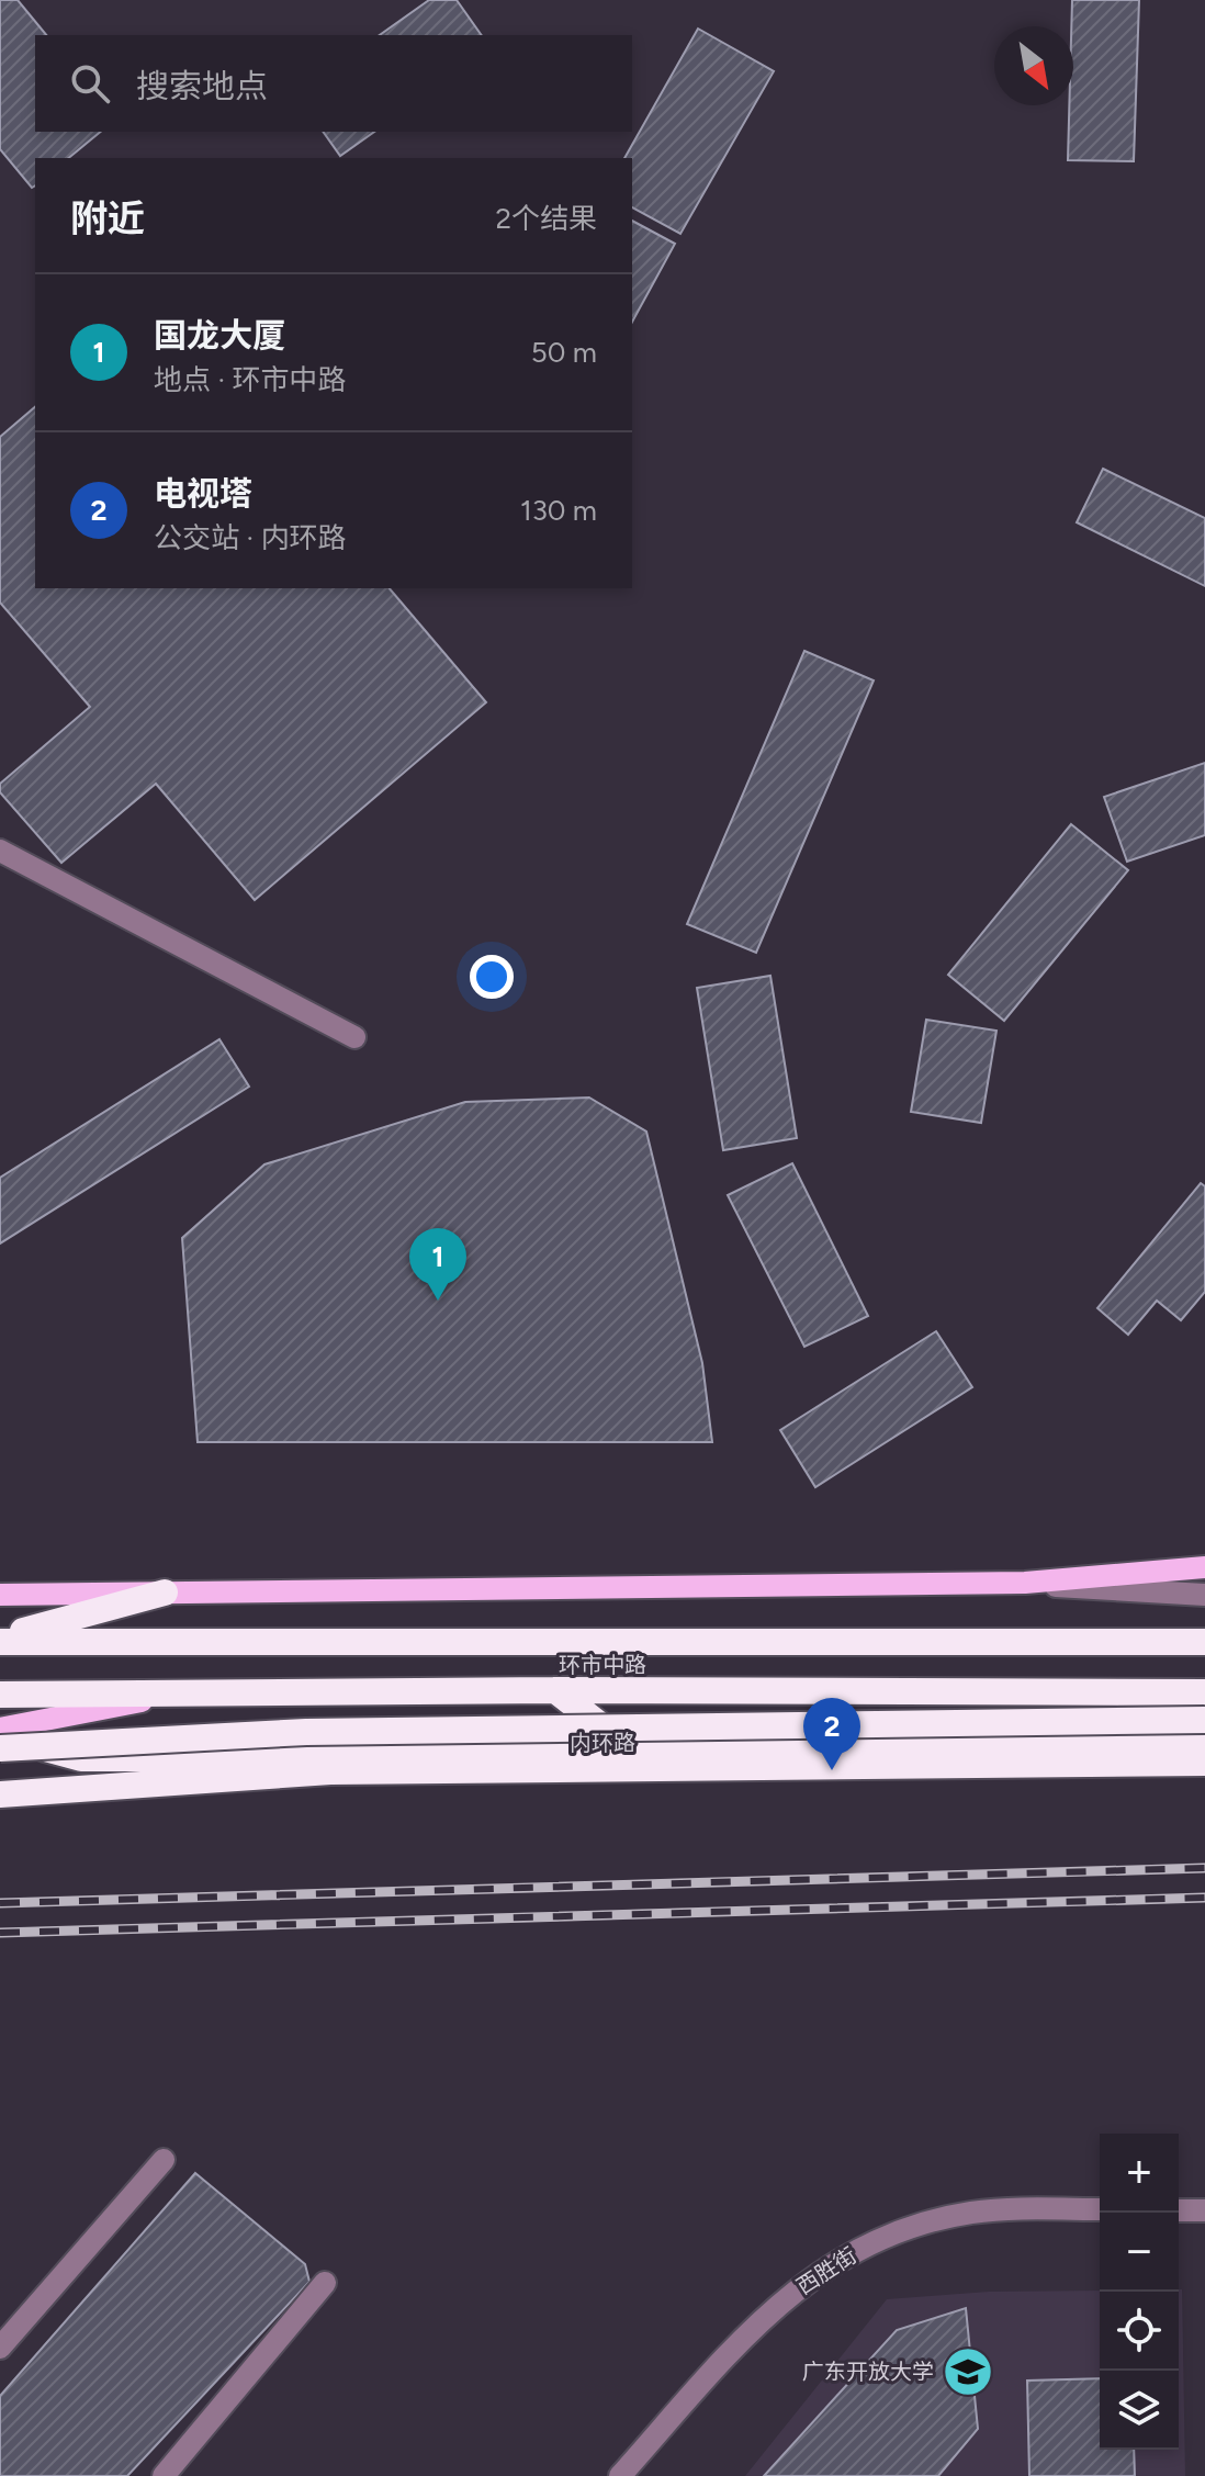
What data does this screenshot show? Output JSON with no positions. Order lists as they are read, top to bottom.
{
  "streets": {
    "highway": ["环市中路", "内环路"],
    "street": ["西胜街"]
  },
  "places": {
    "school or university": ["广东开放大学"]
  },
  "north": "bottom right",
  "page": {
    "search": "搜索地点",
    "heading": ["附近", "2个结果"],
    "list": [
      {
        "mark": "1",
        "name": "国龙大厦",
        "note": "地点 · 环市中路",
        "value": "50 m"
      },
      {
        "mark": "2",
        "name": "电视塔",
        "note": "公交站 · 内环路",
        "value": "130 m"
      }
    ],
    "pins": ["1", "2"],
    "map_buttons": ["+", "−"]
  }
}
